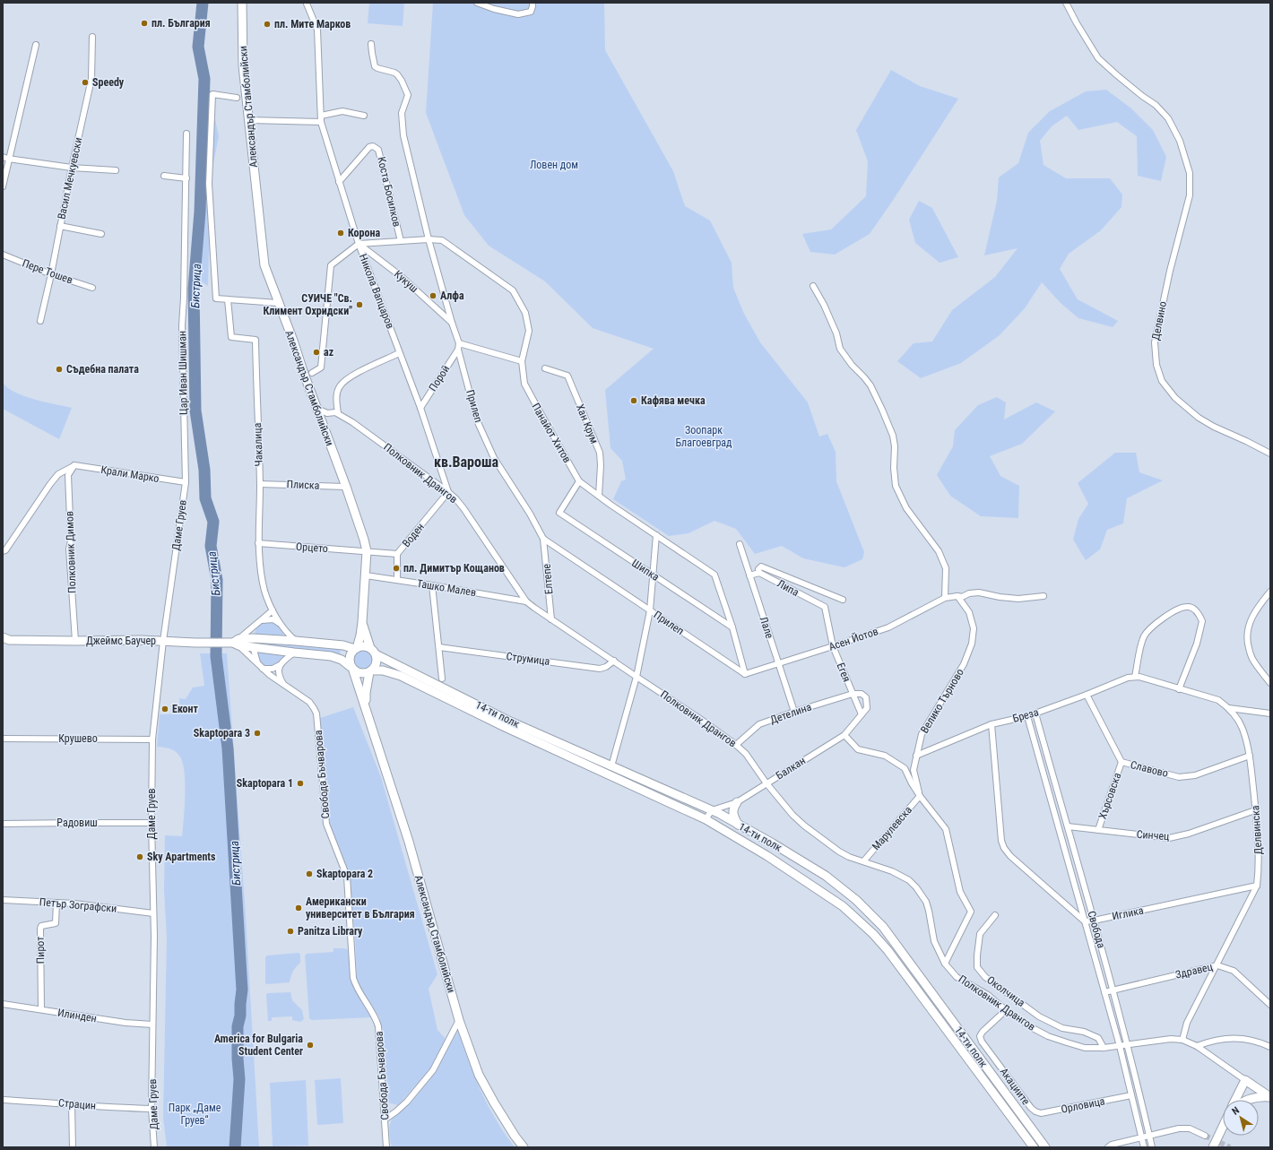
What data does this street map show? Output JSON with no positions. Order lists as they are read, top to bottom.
{
  "streets": {
    "street": [
      "Александър Стамболийски",
      "Васил Мечкуевски",
      "Коста Босилков",
      "Пере Тошев",
      "Кукуш",
      "Никола Вапцаров",
      "Делвино",
      "Цар Иван Шишман",
      "Порой",
      "Прилеп",
      "Хан Крум",
      "Панайот Хитов",
      "Чакалица",
      "Полковник Дрангов",
      "Крали Марко",
      "Плиска",
      "Даме Груев",
      "Воден",
      "Орцето",
      "Полковник Димов",
      "Шипка",
      "Елтепе",
      "Ташко Малев",
      "Липа",
      "Лале",
      "Асен Йотов",
      "Джеймс Баучер",
      "Струмица",
      "Егея",
      "Велико Търново",
      "Детелина",
      "14-ти полк",
      "Бреза",
      "Крушево",
      "Балкан",
      "Славово",
      "Свобода Бъчварова",
      "Хърсовска",
      "Радовиш",
      "Марулевска",
      "Делвинска",
      "Синчец",
      "Петър Зографски",
      "Иглика",
      "Свобода",
      "Пирот",
      "Здравец",
      "Околчица",
      "Илинден",
      "Акациите",
      "Страцин",
      "Орловица"
    ]
  },
  "crossings": [
    ["Александър Стамболийски", "Полковник Дрангов"],
    ["Александър Стамболийски", "Плиска"],
    ["Александър Стамболийски", "Воден"],
    ["Александър Стамболийски", "Орцето"],
    ["Александър Стамболийски", "Ташко Малев"],
    ["Александър Стамболийски", "Джеймс Баучер"],
    ["Александър Стамболийски", "14-ти полк"],
    ["Васил Мечкуевски", "Пере Тошев"],
    ["Коста Босилков", "Никола Вапцаров"],
    ["Коста Босилков", "Панайот Хитов"],
    ["Кукуш", "Никола Вапцаров"],
    ["Кукуш", "Прилеп"],
    ["Кукуш", "Панайот Хитов"],
    ["Никола Вапцаров", "Порой"],
    ["Никола Вапцаров", "Панайот Хитов"],
    ["Никола Вапцаров", "Полковник Дрангов"],
    ["Никола Вапцаров", "Воден"],
    ["Цар Иван Шишман", "Крали Марко"],
    ["Цар Иван Шишман", "Даме Груев"],
    ["Порой", "Прилеп"],
    ["Прилеп", "Панайот Хитов"],
    ["Прилеп", "Елтепе"],
    ["Прилеп", "Асен Йотов"],
    ["Хан Крум", "Панайот Хитов"],
    ["Панайот Хитов", "Шипка"],
    ["Панайот Хитов", "Асен Йотов"],
    ["Чакалица", "Плиска"],
    ["Чакалица", "Орцето"],
    ["Чакалица", "Джеймс Баучер"],
    ["Полковник Дрангов", "Воден"],
    ["Полковник Дрангов", "Елтепе"],
    ["Полковник Дрангов", "Ташко Малев"],
    ["Полковник Дрангов", "Струмица"],
    ["Полковник Дрангов", "Велико Търново"],
    ["Полковник Дрангов", "Детелина"],
    ["Полковник Дрангов", "Балкан"],
    ["Полковник Дрангов", "Марулевска"],
    ["Полковник Дрангов", "Делвинска"],
    ["Полковник Дрангов", "Свобода"],
    ["Полковник Дрангов", "Околчица"],
    ["Полковник Дрангов", "Акациите"],
    ["Крали Марко", "Даме Груев"],
    ["Крали Марко", "Полковник Димов"],
    ["Даме Груев", "Джеймс Баучер"],
    ["Даме Груев", "Крушево"],
    ["Даме Груев", "Радовиш"],
    ["Даме Груев", "Петър Зографски"],
    ["Даме Груев", "Илинден"],
    ["Даме Груев", "Страцин"],
    ["Воден", "Орцето"],
    ["Полковник Димов", "Джеймс Баучер"],
    ["Липа", "Егея"],
    ["Лале", "Асен Йотов"],
    ["Лале", "Детелина"],
    ["Асен Йотов", "Егея"],
    ["Асен Йотов", "Велико Търново"],
    ["Джеймс Баучер", "14-ти полк"],
    ["Джеймс Баучер", "Свобода Бъчварова"],
    ["Егея", "Детелина"],
    ["Егея", "Балкан"],
    ["Велико Търново", "Бреза"],
    ["Велико Търново", "Марулевска"],
    ["14-ти полк", "Балкан"],
    ["Бреза", "Славово"],
    ["Бреза", "Делвинска"],
    ["Бреза", "Свобода"],
    ["Славово", "Хърсовска"],
    ["Славово", "Делвинска"],
    ["Хърсовска", "Синчец"],
    ["Делвинска", "Синчец"],
    ["Делвинска", "Иглика"],
    ["Делвинска", "Здравец"],
    ["Синчец", "Свобода"],
    ["Петър Зографски", "Пирот"],
    ["Иглика", "Свобода"],
    ["Свобода", "Здравец"],
    ["Свобода", "Орловица"],
    ["Пирот", "Илинден"],
    ["Акациите", "Орловица"]
  ],
  "districts": ["кв.Вароша"],
  "water": ["Бистрица"],
  "parks": ["Ловен дом", "Зоопарк Благоевград", "Парк „Даме Груев“"],
  "places": [
    "пл. България",
    "пл. Мите Марков",
    "Speedy",
    "Корона",
    "Алфа",
    "СУИЧЕ \"Св. Климент Охридски\"",
    "az",
    "Съдебна палата",
    "Кафява мечка",
    "пл. Димитър Кощанов",
    "Еконт",
    "Skaptopara 3",
    "Skaptopara 1",
    "Sky Apartments",
    "Skaptopara 2",
    "Американски университет в България",
    "Panitza Library",
    "America for Bulgaria Student Center"
  ],
  "north": "top left"
}
